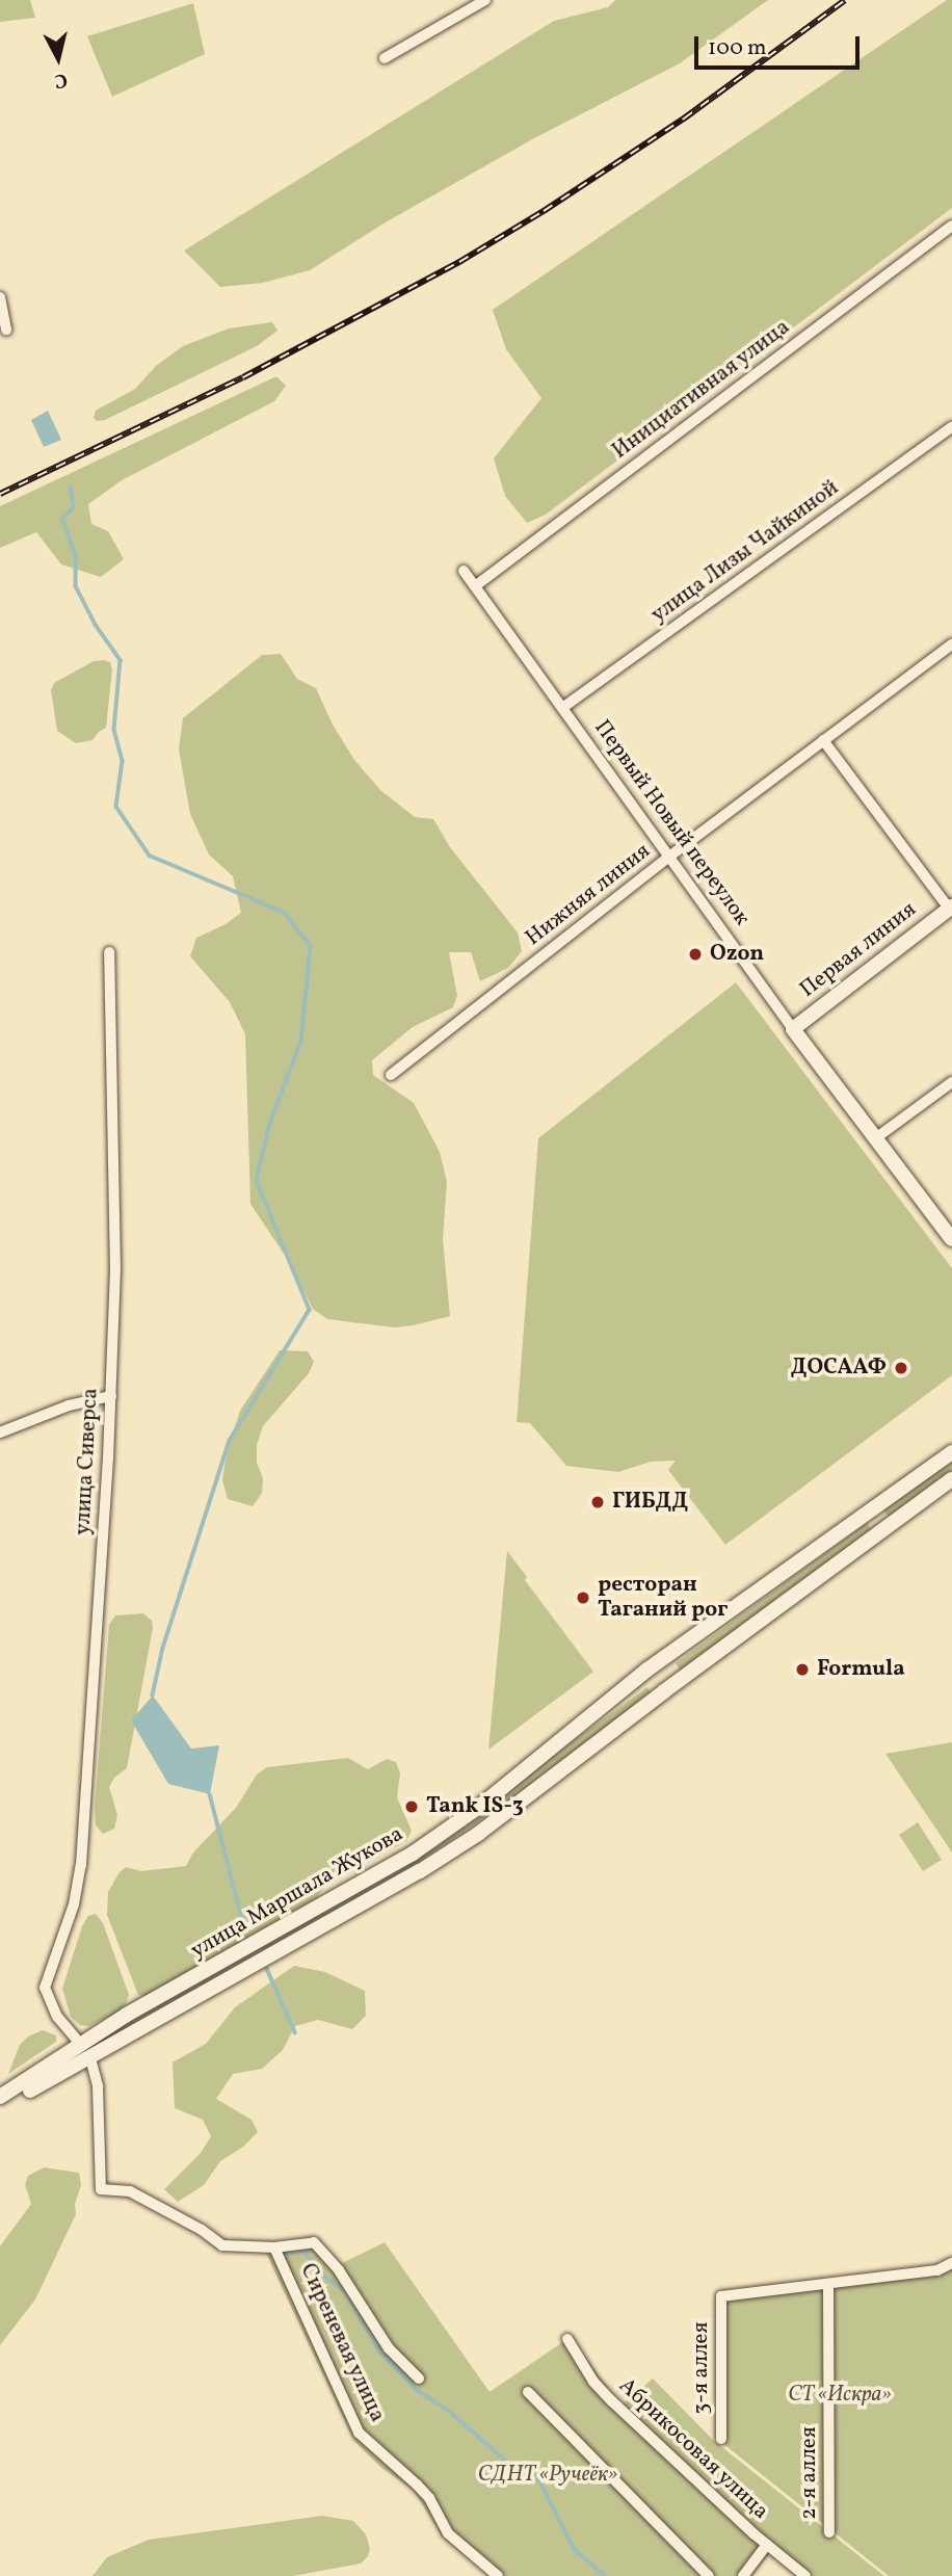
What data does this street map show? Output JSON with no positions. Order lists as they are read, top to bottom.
{
  "streets": {
    "main road": ["Первый Новый переулок", "Первая линия", "улица Маршала Жукова"],
    "street": [
      "Инициативная улица",
      "улица Лизы Чайкиной",
      "Нижняя линия",
      "улица Сиверса",
      "Сиреневая улица",
      "3-я аллея",
      "Абрикосовая улица",
      "2-я аллея"
    ]
  },
  "crossings": [
    ["Инициативная улица", "Первый Новый переулок"],
    ["улица Лизы Чайкиной", "Первый Новый переулок"],
    ["Первый Новый переулок", "Нижняя линия"],
    ["Первый Новый переулок", "Первая линия"],
    ["улица Сиверса", "улица Маршала Жукова"],
    ["3-я аллея", "2-я аллея"]
  ],
  "parks": ["СТ «Искра»", "СДНТ «Ручеёк»"],
  "places": [
    "Ozon",
    "ДОСААФ",
    "ГИБДД",
    "ресторан Таганий рог",
    "Formula",
    "Tank IS-3"
  ],
  "scale_bar": "100 m",
  "north": "bottom"
}
